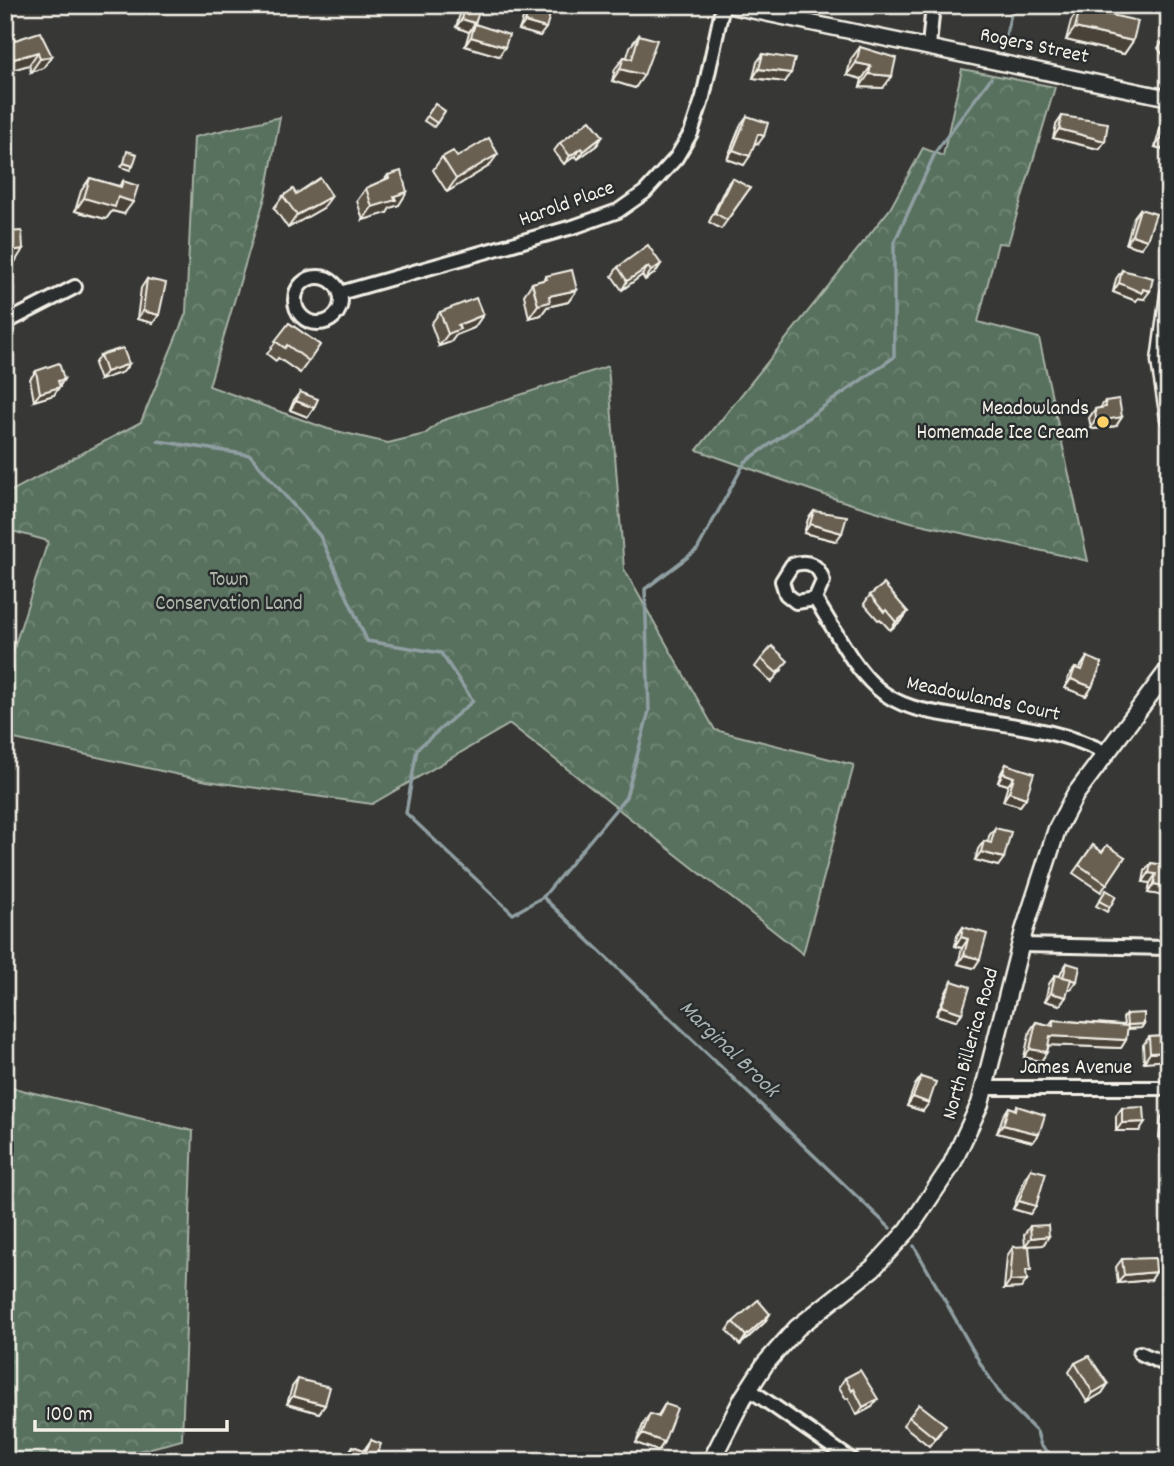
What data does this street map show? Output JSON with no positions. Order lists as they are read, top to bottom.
{
  "streets": {
    "main road": ["North Billerica Road"],
    "street": [
      "Rogers Street",
      "Harold Place",
      "Meadowlands Court",
      "James Avenue"
    ]
  },
  "crossings": [
    ["Rogers Street", "Harold Place"],
    ["Meadowlands Court", "North Billerica Road"],
    ["North Billerica Road", "James Avenue"]
  ],
  "water": ["Marginal Brook"],
  "parks": ["Town Conservation Land"],
  "places": ["Meadowlands Homemade Ice Cream"],
  "scale_bar": "100 m"
}
